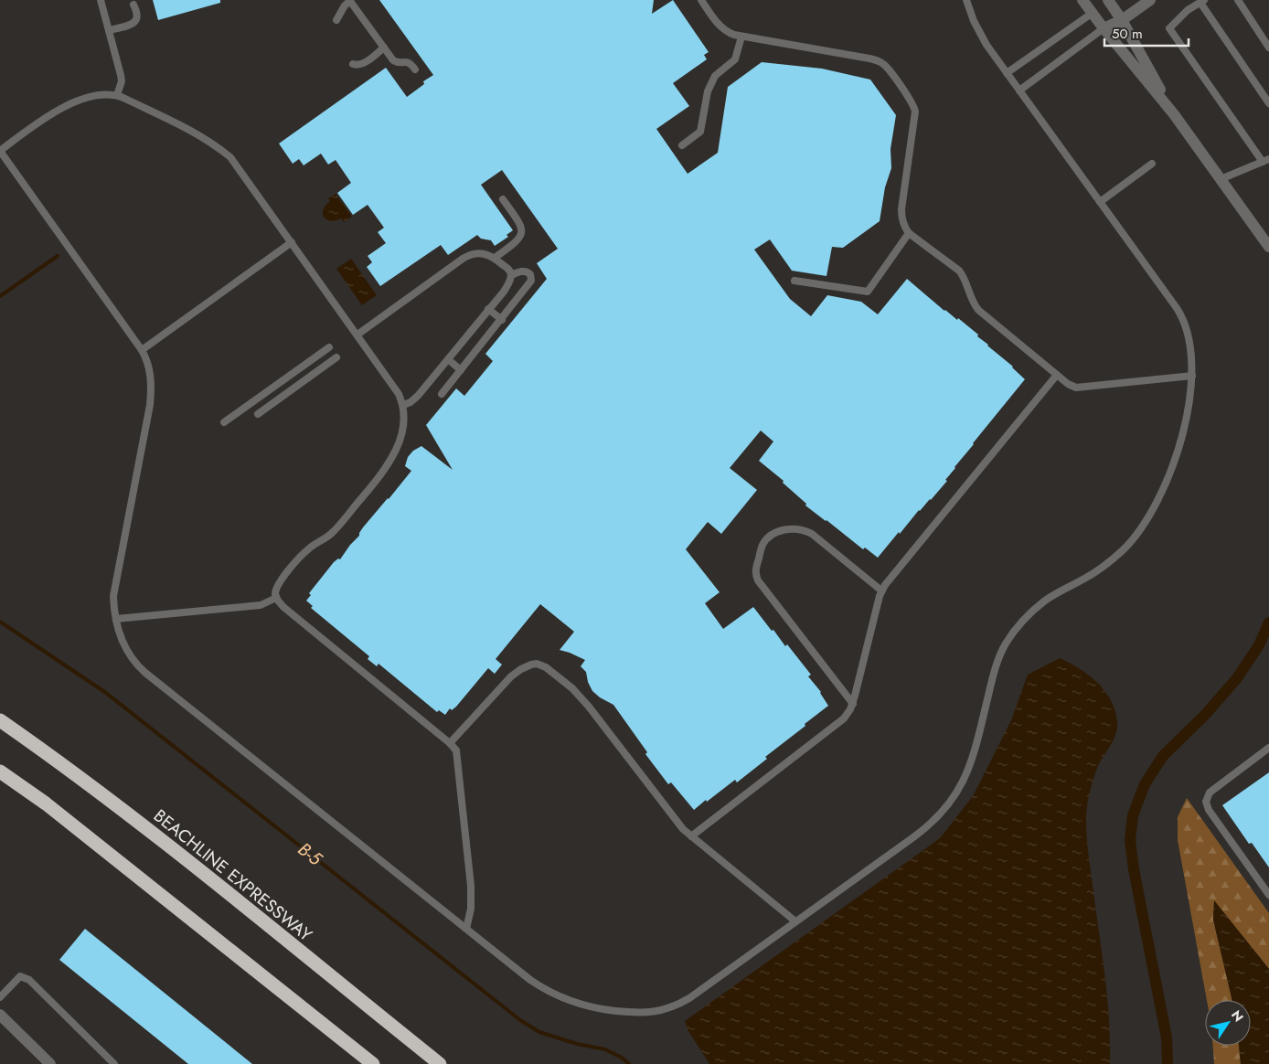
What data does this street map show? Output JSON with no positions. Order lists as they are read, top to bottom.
{
  "streets": {
    "highway": ["BEACHLINE EXPRESSWAY"]
  },
  "water": ["B-5"],
  "scale_bar": "50 m",
  "north": "top right"
}
